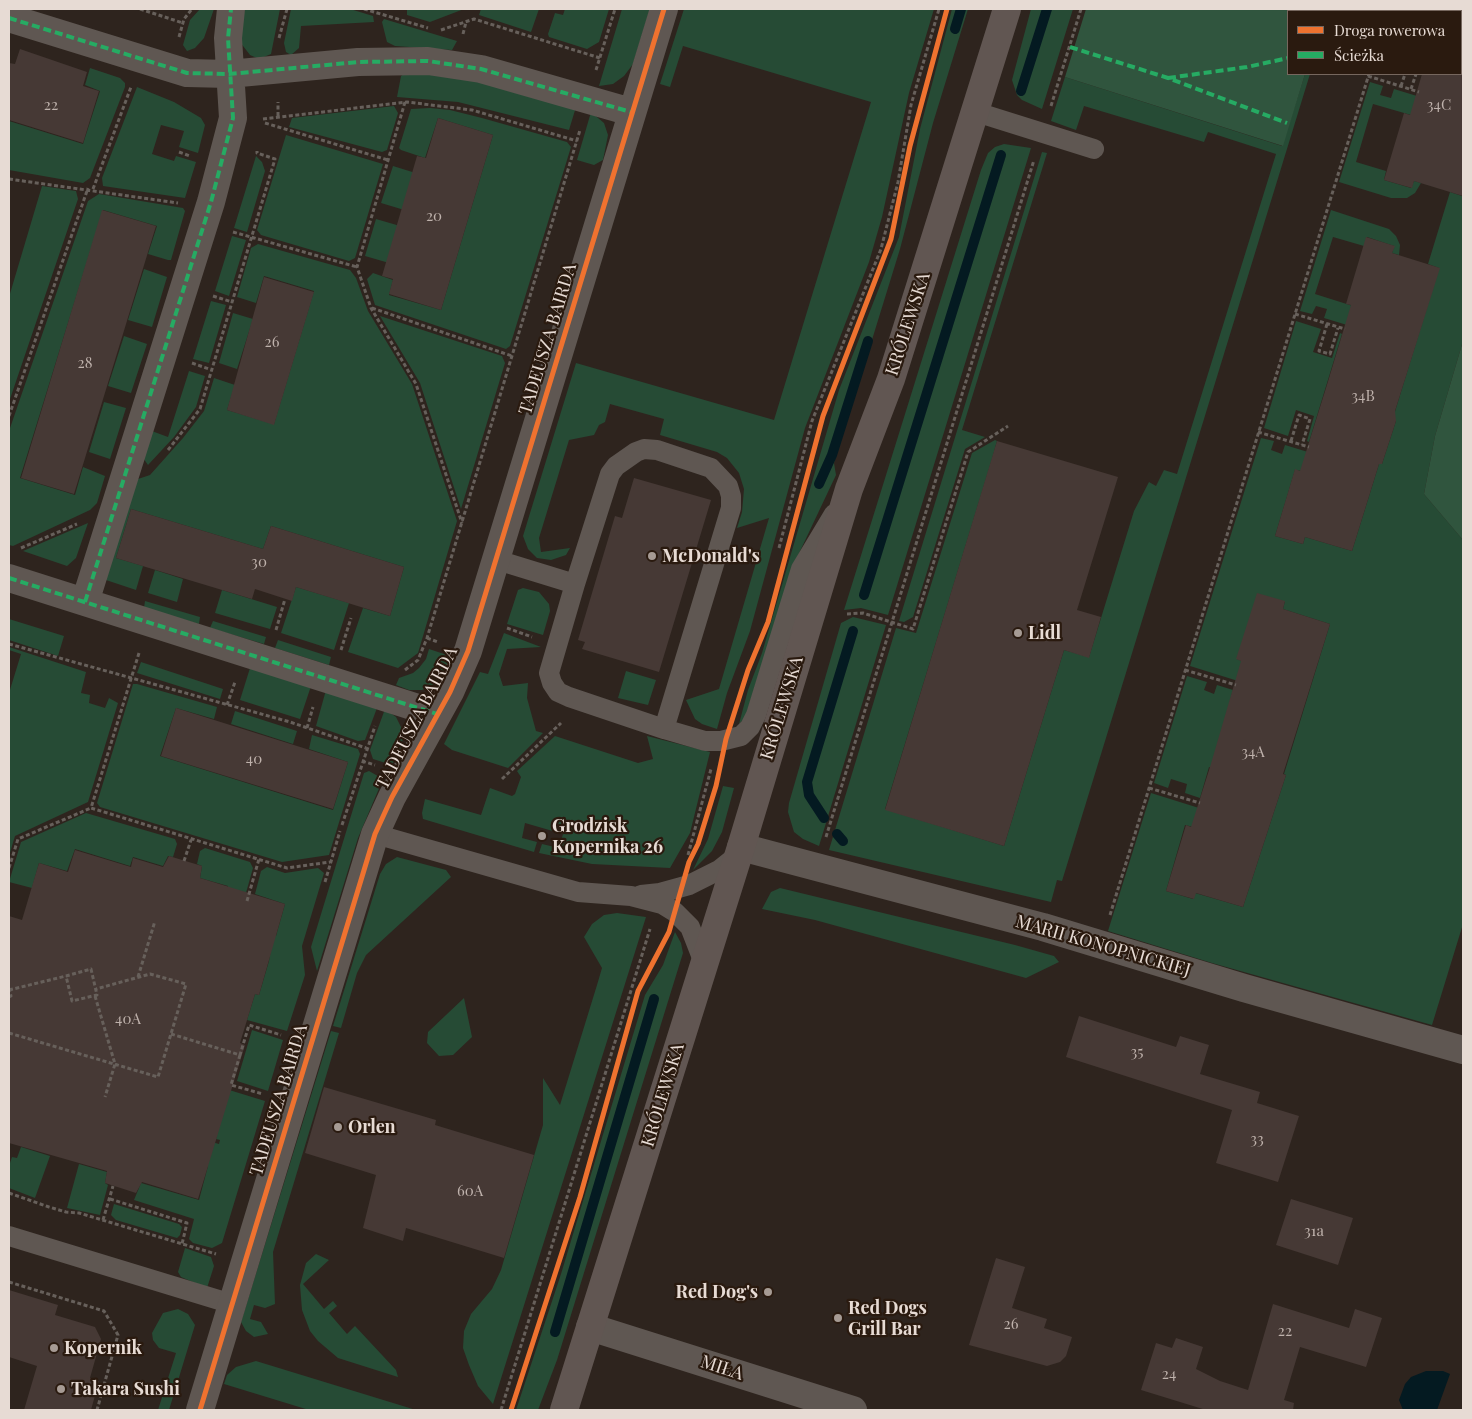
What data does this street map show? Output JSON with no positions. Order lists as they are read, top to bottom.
{
  "streets": {
    "main road": ["KRÓLEWSKA"],
    "street": ["TADEUSZA BAIRDA", "MARII KONOPNICKIEJ", "MIŁA"]
  },
  "crossings": [
    ["KRÓLEWSKA", "MARII KONOPNICKIEJ"],
    ["KRÓLEWSKA", "MIŁA"]
  ],
  "places": [
    "McDonald's",
    "Lidl",
    "Grodzisk Kopernika 26",
    "Orlen",
    "Red Dog's",
    "Red Dogs Grill Bar",
    "Kopernik",
    "Takara Sushi"
  ],
  "house_numbers": [
    "22",
    "34C",
    "20",
    "26",
    "28",
    "34B",
    "30",
    "34A",
    "40",
    "40A",
    "35",
    "33",
    "60A",
    "31a",
    "26",
    "22",
    "24"
  ],
  "legend": ["Droga rowerowa", "Ścieżka"]
}
